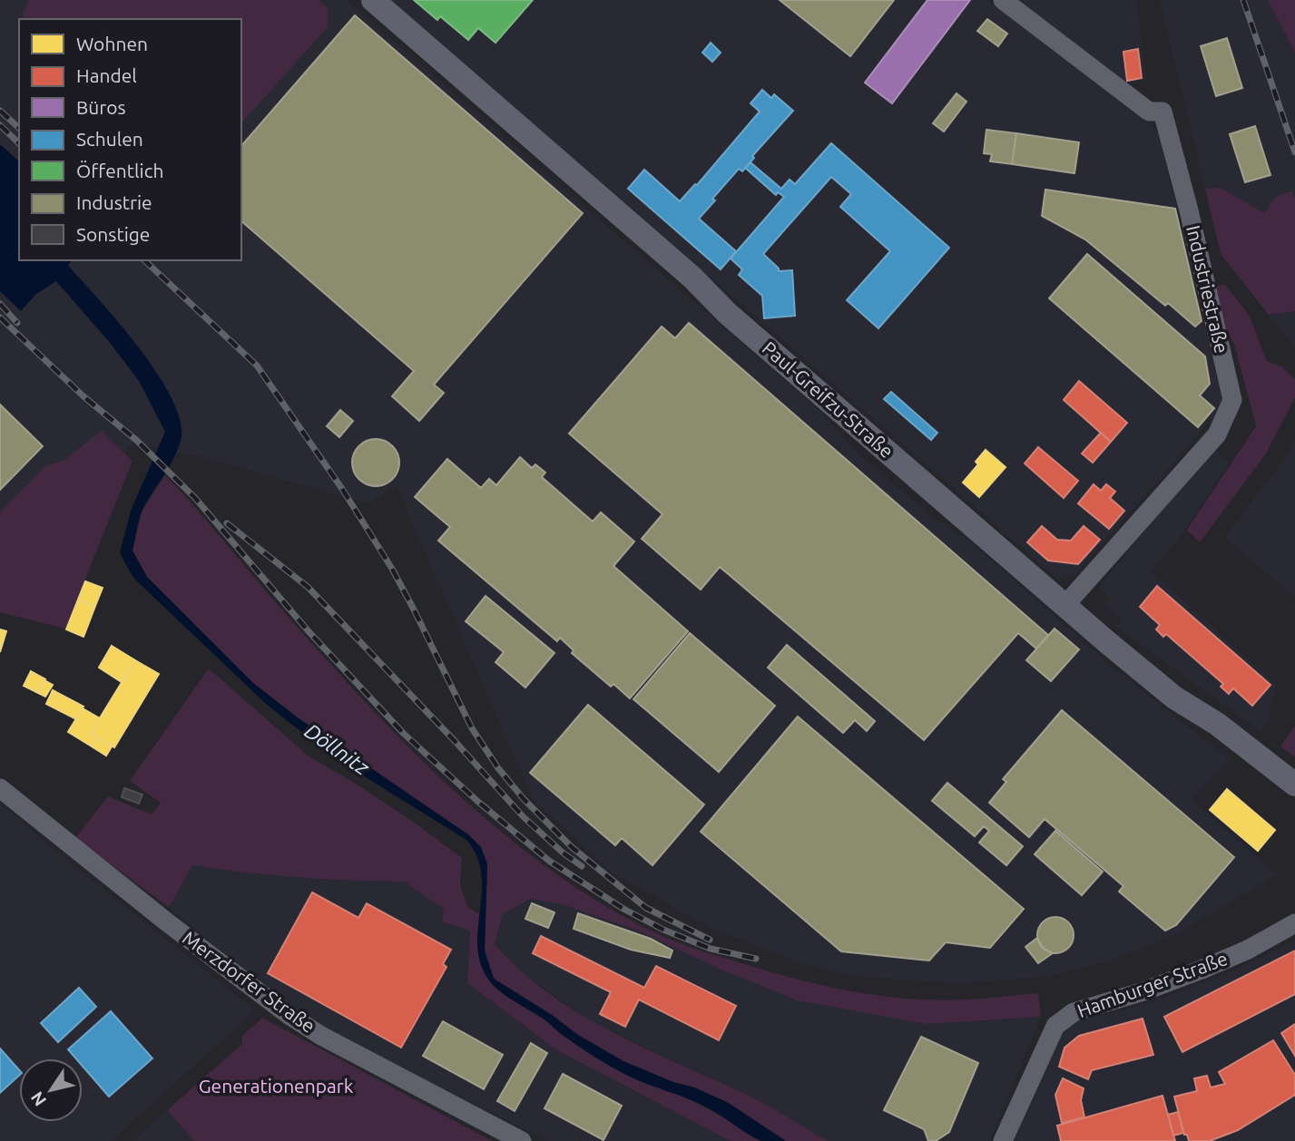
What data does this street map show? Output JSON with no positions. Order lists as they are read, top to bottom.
{
  "streets": {
    "main road": ["Paul-Greifzu-Straße"],
    "street": ["Industriestraße", "Merzdorfer Straße", "Hamburger Straße"]
  },
  "crossings": [
    ["Industriestraße", "Paul-Greifzu-Straße"]
  ],
  "water": ["Döllnitz"],
  "parks": ["Generationenpark"],
  "legend": [
    "Wohnen",
    "Handel",
    "Büros",
    "Schulen",
    "Öffentlich",
    "Industrie",
    "Sonstige"
  ],
  "north": "bottom left"
}
